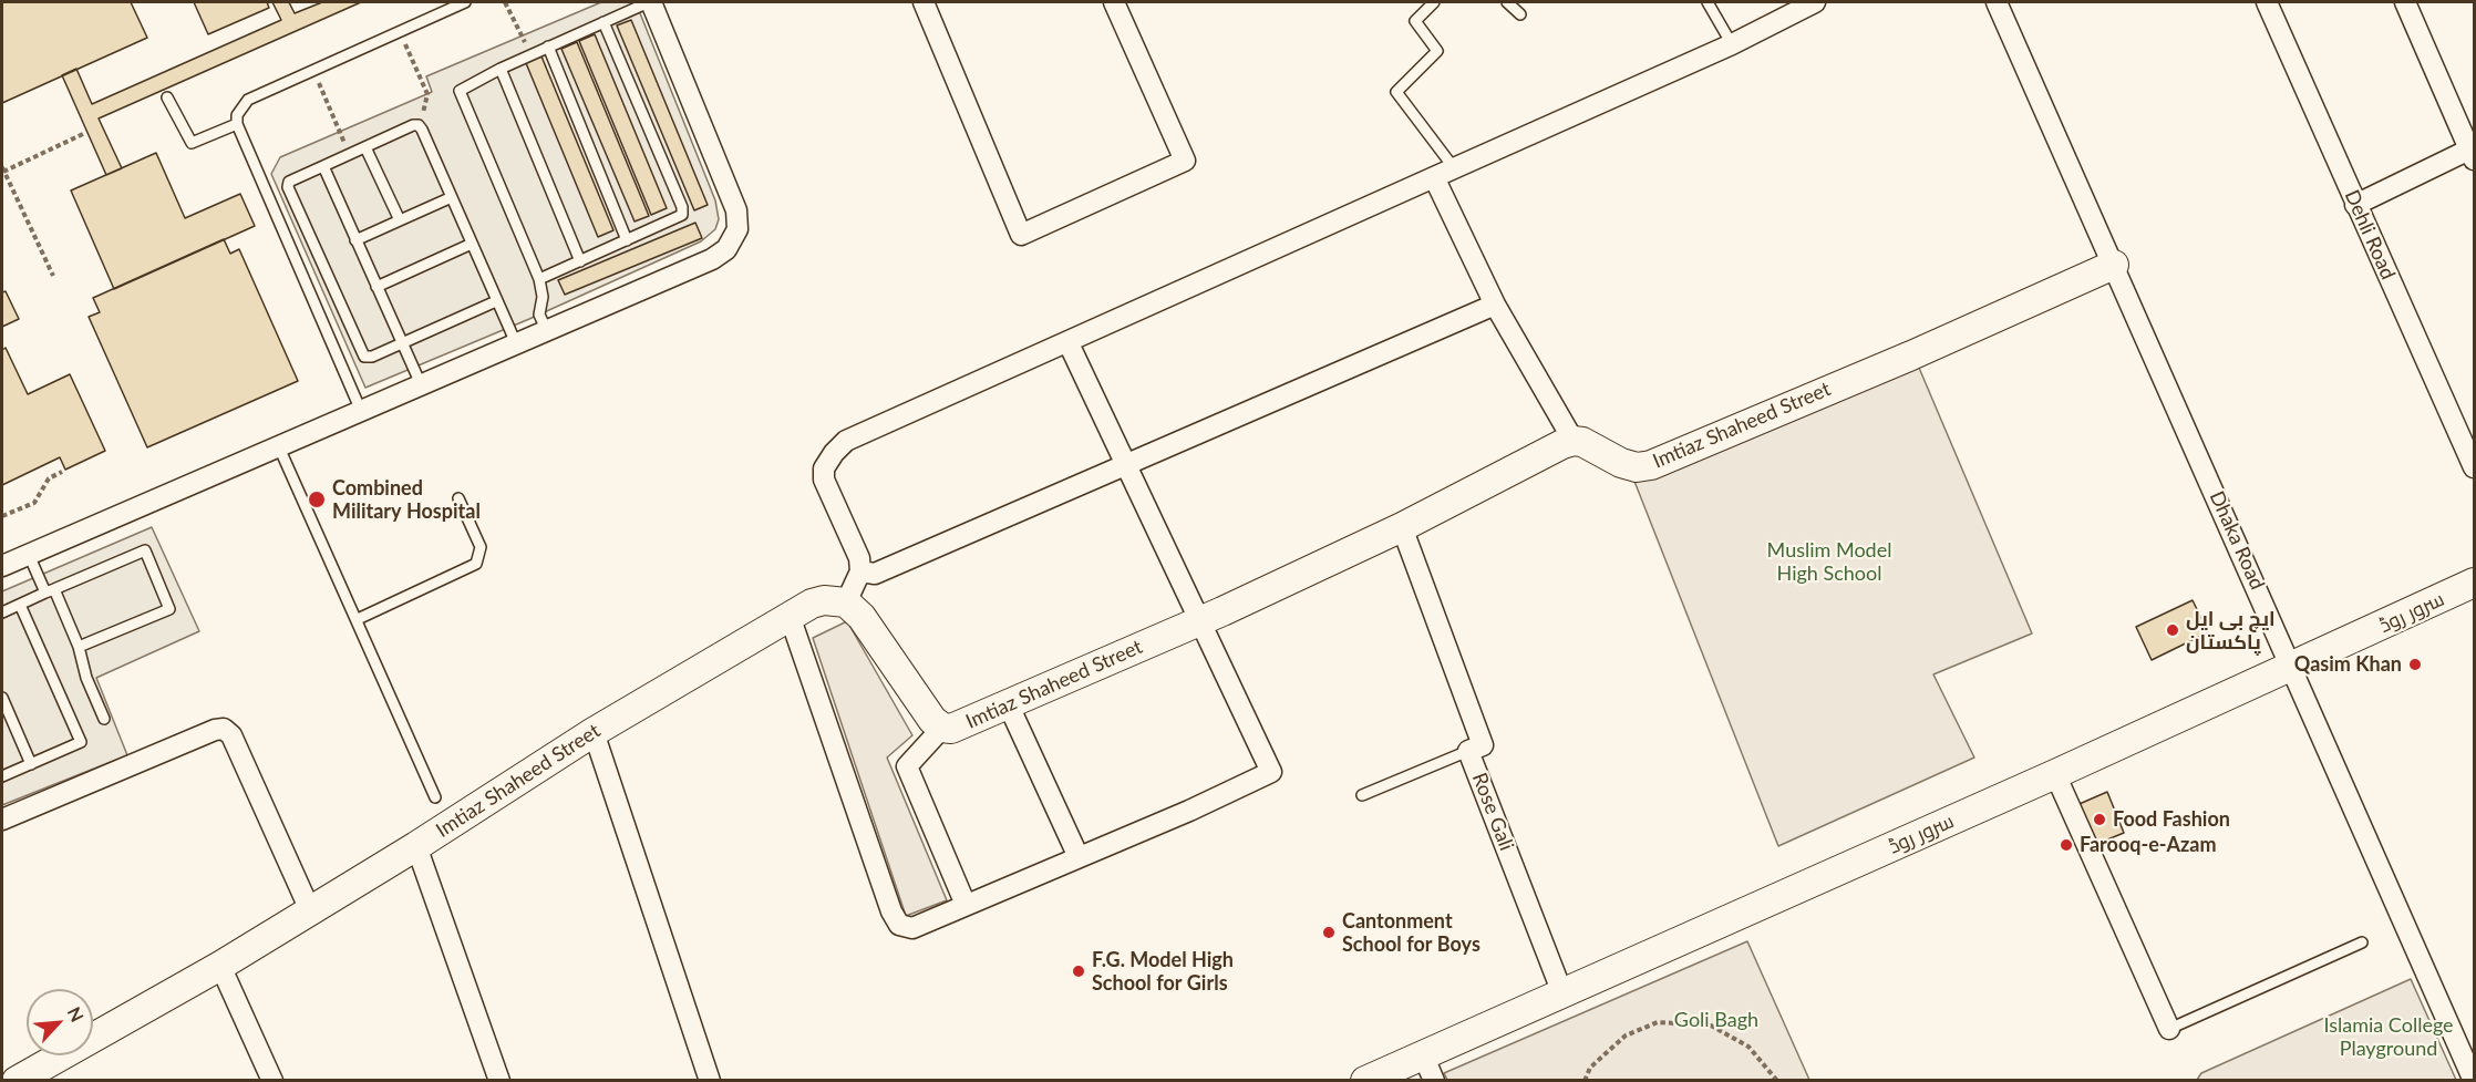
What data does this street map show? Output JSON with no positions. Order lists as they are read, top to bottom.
{
  "streets": {
    "street": [
      "Dehli Road",
      "Imtiaz Shaheed Street",
      "Dhaka Road",
      "سرور روڈ",
      "Rose Gali"
    ]
  },
  "crossings": [
    ["Imtiaz Shaheed Street", "Dhaka Road"],
    ["Imtiaz Shaheed Street", "Rose Gali"],
    ["Dhaka Road", "سرور روڈ"],
    ["سرور روڈ", "Rose Gali"]
  ],
  "parks": ["Muslim Model High School", "Goli Bagh", "Islamia College Playground"],
  "places": [
    "Combined Military Hospital",
    "ایچ بی ایل پاکستان",
    "Qasim Khan",
    "Food Fashion",
    "Farooq-e-Azam",
    "Cantonment School for Boys",
    "F.G. Model High School for Girls"
  ],
  "north": "top right"
}
